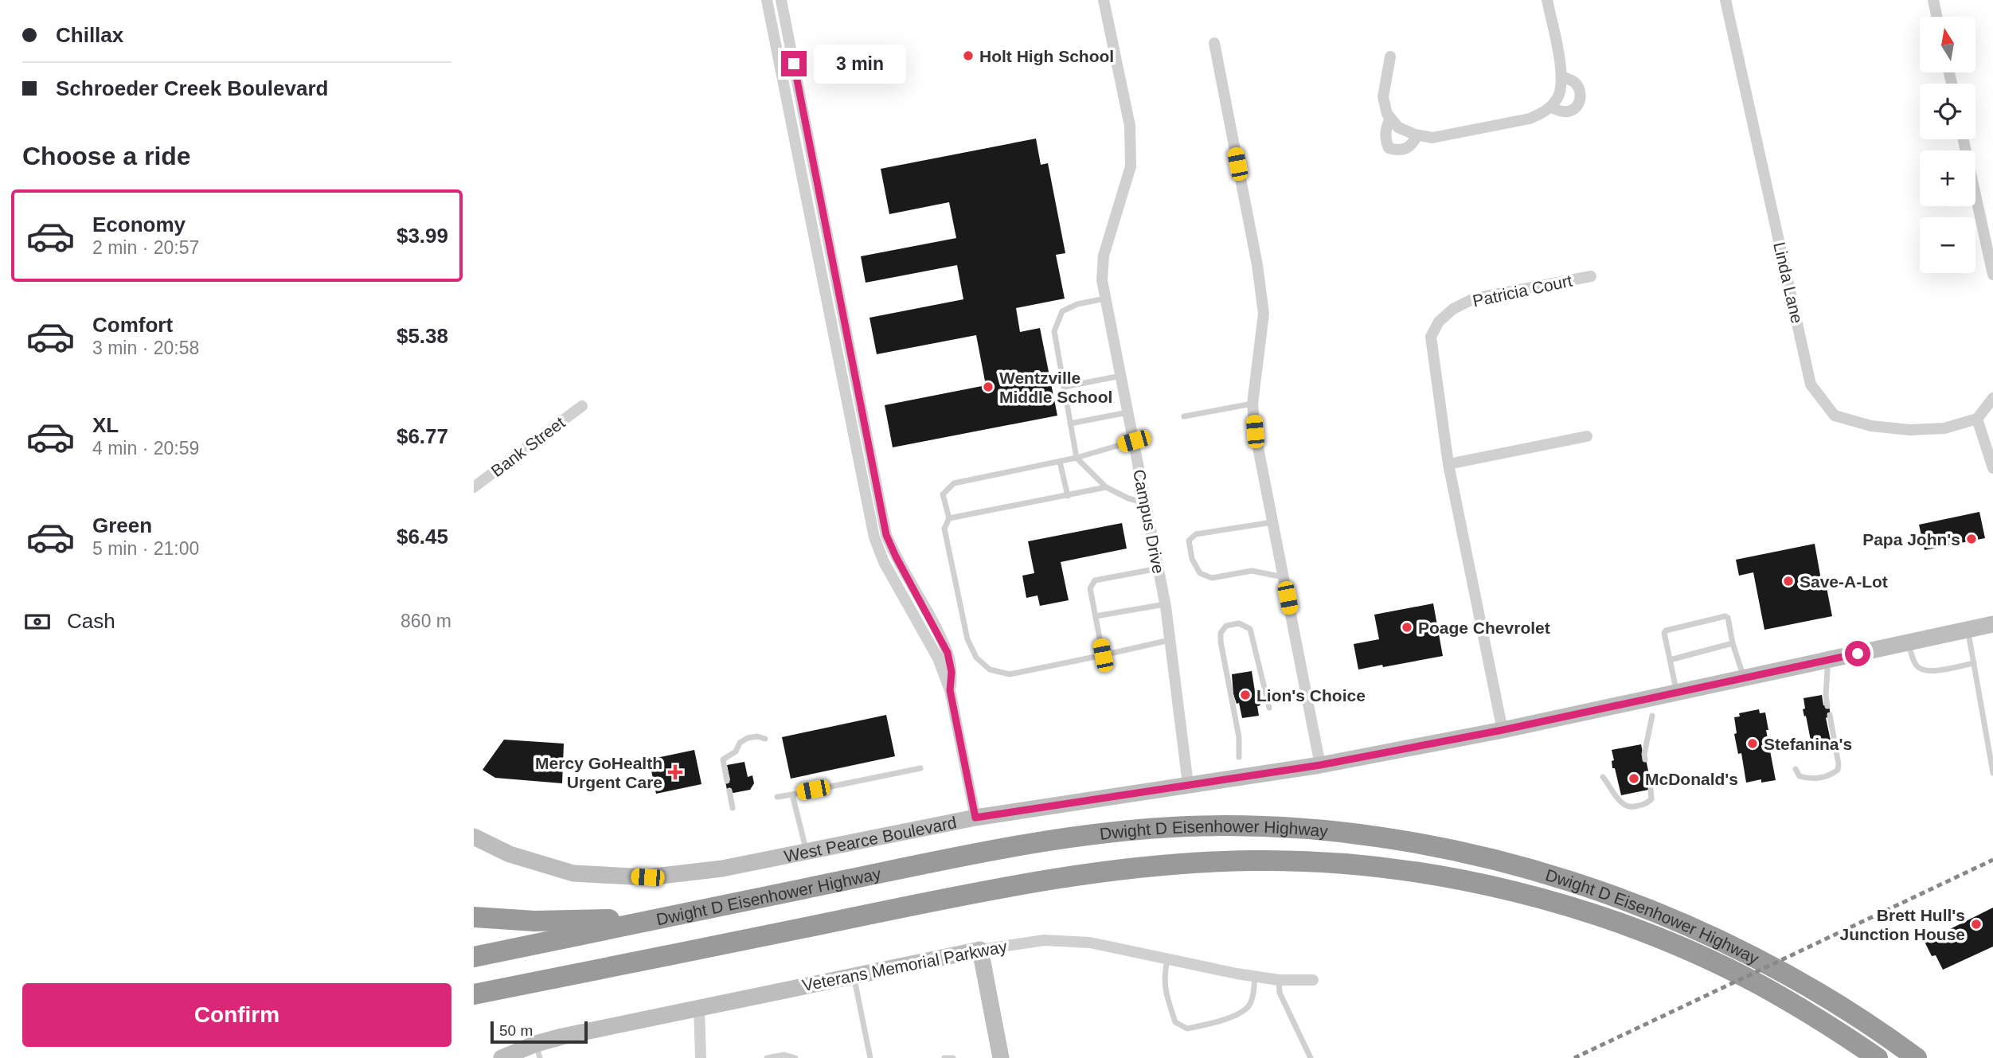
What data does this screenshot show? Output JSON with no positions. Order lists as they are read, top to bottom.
{
  "streets": {
    "highway": ["Dwight D Eisenhower Highway"],
    "main road": ["West Pearce Boulevard", "Veterans Memorial Parkway"],
    "street": [
      "Linda Lane",
      "Patricia Court",
      "Bank Street",
      "Campus Drive"
    ]
  },
  "crossings": [
    ["Patricia Court", "West Pearce Boulevard"],
    ["Campus Drive", "West Pearce Boulevard"]
  ],
  "places": {
    "other": [
      "Holt High School",
      "Wentzville Middle School",
      "Papa John's",
      "Save-A-Lot",
      "Poage Chevrolet",
      "Lion's Choice",
      "Stefanina's",
      "McDonald's",
      "Brett Hull's Junction House"
    ],
    "health": ["Mercy GoHealth Urgent Care"]
  },
  "scale_bar": "50 m",
  "north": "top",
  "page": {
    "banner": ["Chillax", "Schroeder Creek Boulevard"],
    "map_buttons": ["+", "−"],
    "bubble": "3 min",
    "heading": "Choose a ride",
    "list": [
      {
        "name": "Economy",
        "note": "2 min · 20:57",
        "value": "$3.99"
      },
      {
        "name": "Comfort",
        "note": "3 min · 20:58",
        "value": "$5.38"
      },
      {
        "name": "XL",
        "note": "4 min · 20:59",
        "value": "$6.77"
      },
      {
        "name": "Green",
        "note": "5 min · 21:00",
        "value": "$6.45"
      }
    ],
    "pay": ["Cash", "860 m"],
    "buttons": "Confirm",
    "scale": "50 m"
  }
}
